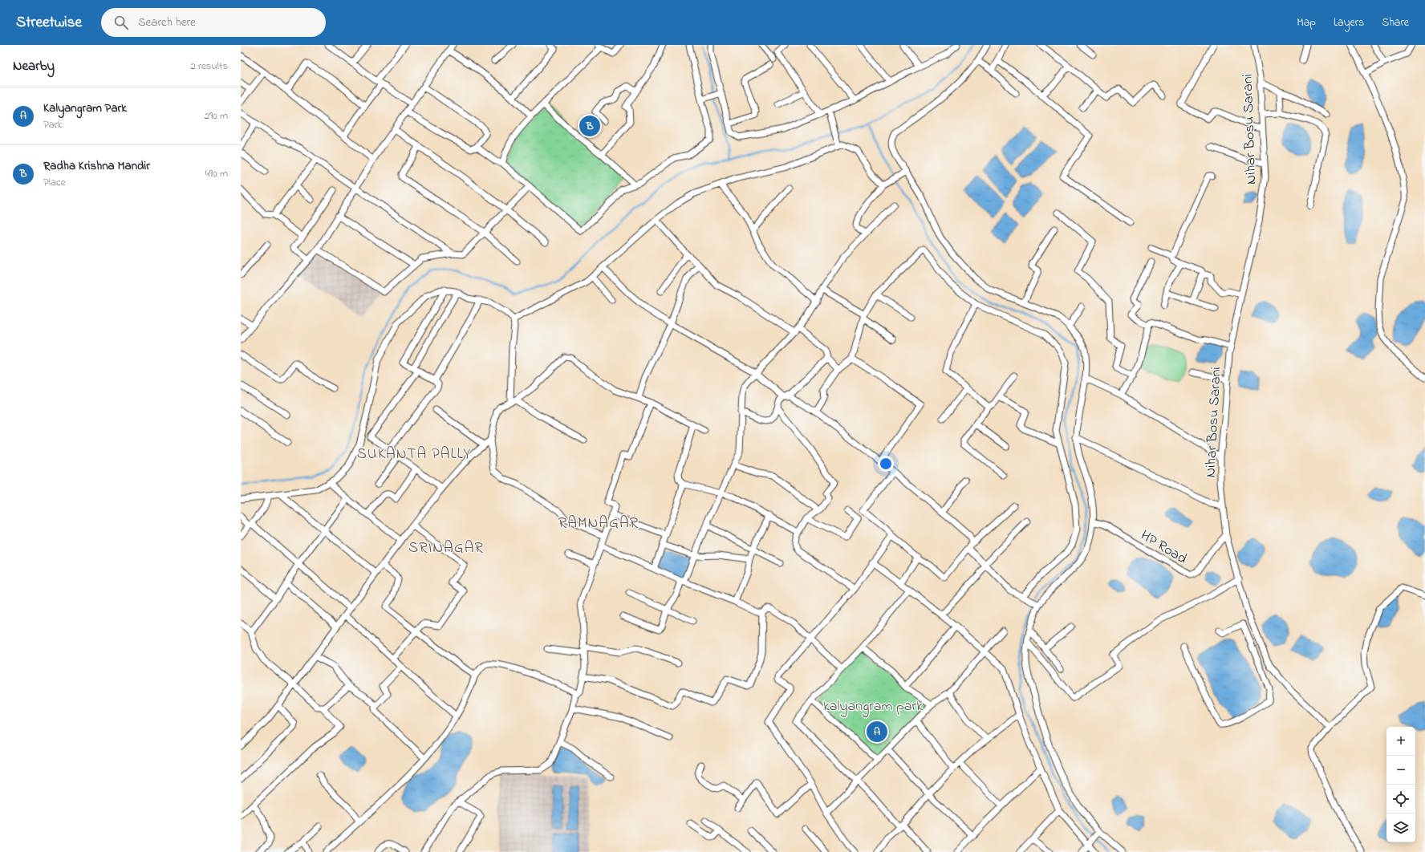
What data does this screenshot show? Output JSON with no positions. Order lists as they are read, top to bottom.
{
  "streets": {
    "street": ["Nihar Bosu Sarani", "HP Road"]
  },
  "crossings": [
    ["Nihar Bosu Sarani", "HP Road"]
  ],
  "districts": ["SUKANTA PALLY", "RAMNAGAR", "SRINAGAR"],
  "parks": ["kalyangram park"],
  "page": {
    "header": "Streetwise",
    "search": "Search here",
    "nav": ["Map", "Layers", "Share"],
    "heading": ["Nearby", "2 results"],
    "list": [
      {
        "mark": "A",
        "name": "Kalyangram Park",
        "note": "Park",
        "value": "290 m"
      },
      {
        "mark": "B",
        "name": "Radha Krishna Mandir",
        "note": "Place",
        "value": "490 m"
      }
    ],
    "pins": ["B", "A"],
    "map_buttons": ["+", "−"]
  }
}
